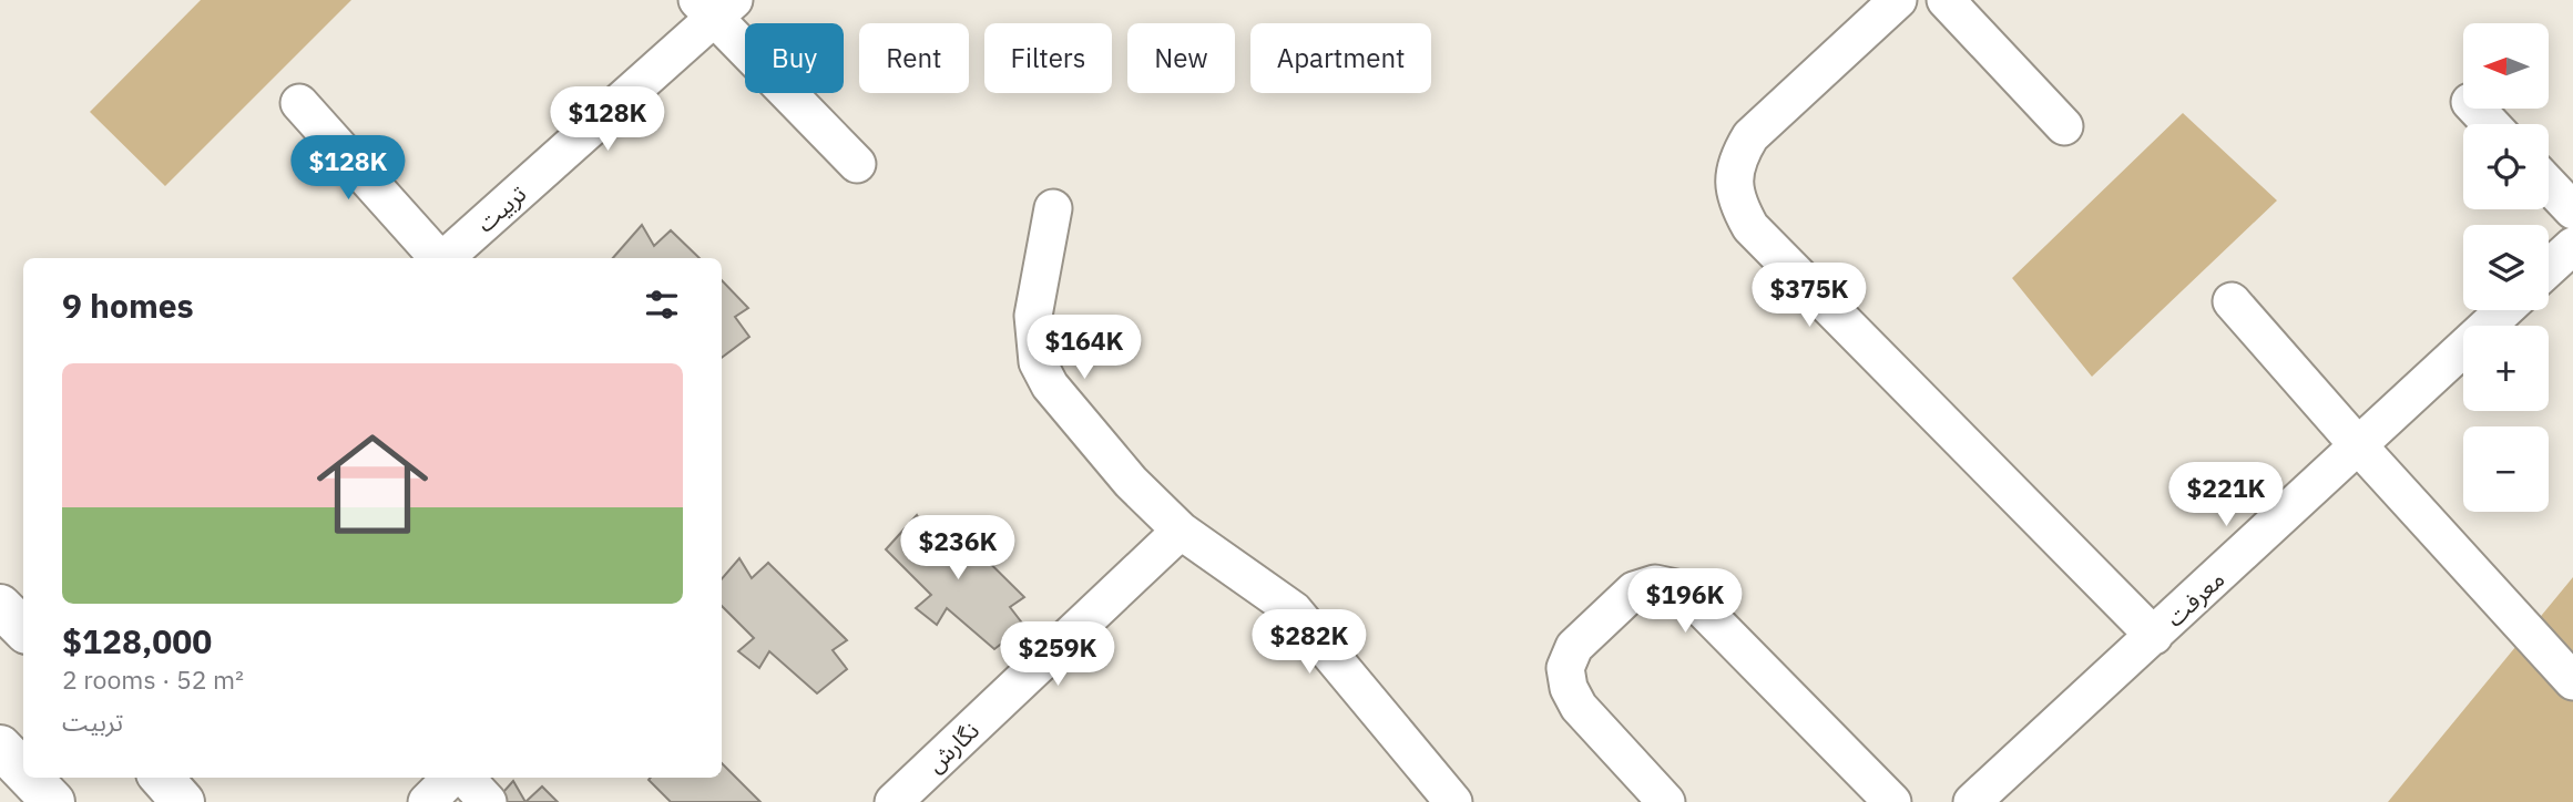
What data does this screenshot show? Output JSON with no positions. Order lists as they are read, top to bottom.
{
  "streets": {
    "street": ["تربیت", "معرفت", "نگارش"]
  },
  "north": "left",
  "page": {
    "map_buttons": ["+", "−"],
    "chip": [
      "Buy",
      "Rent",
      "Filters",
      "New",
      "Apartment"
    ],
    "price": [
      "$128K",
      "$128K",
      "$375K",
      "$164K",
      "$221K",
      "$236K",
      "$196K",
      "$282K",
      "$259K"
    ],
    "heading": "9 homes",
    "list": [
      {
        "name": "$128,000",
        "note": "2 rooms · 52 m² · تربیت"
      }
    ]
  }
}
